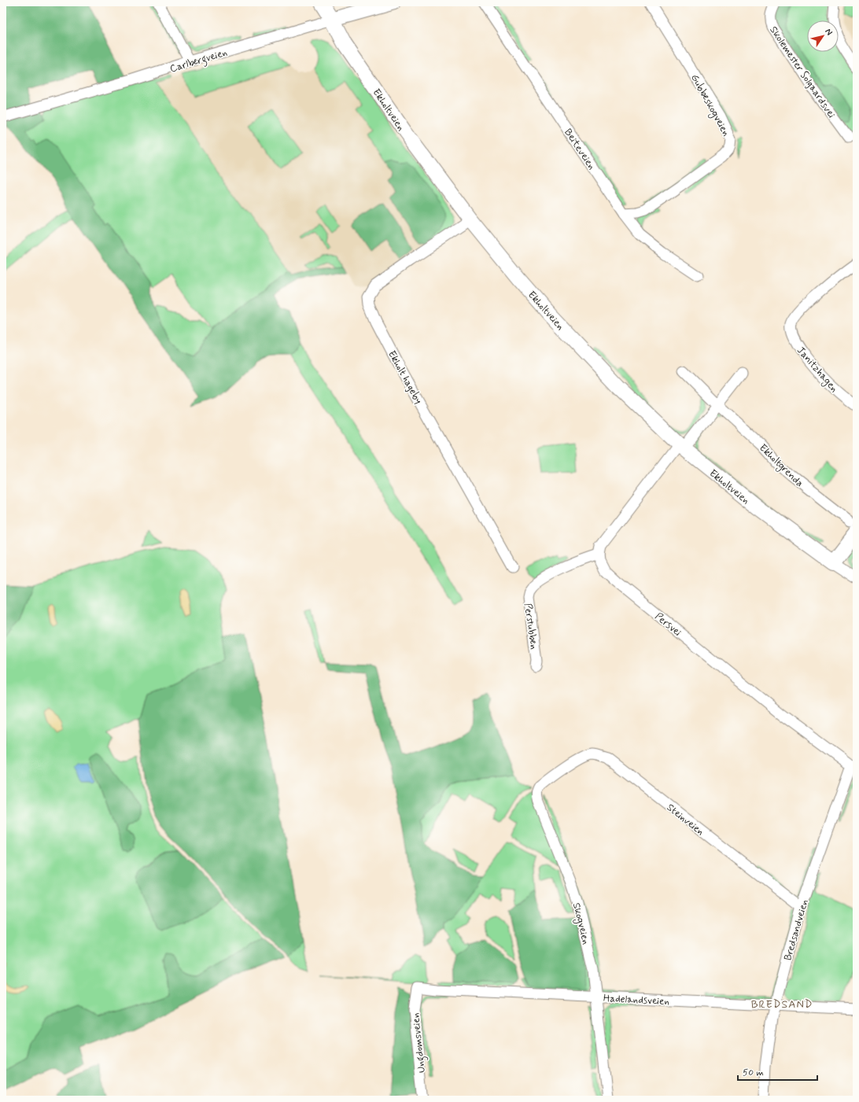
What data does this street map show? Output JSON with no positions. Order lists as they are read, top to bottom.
{
  "streets": {
    "street": [
      "Carlbergveien",
      "Skolemester Solgaardsvei",
      "Gubbeskogveien",
      "Ekholtveien",
      "Beiteveien",
      "Janitzhagen",
      "Ekholt hageby",
      "Ekholtgrenda",
      "Persvei",
      "Perstubben",
      "Steinveien",
      "Skogveien",
      "Bredsandveien",
      "Hadelandsveien",
      "Ungdomsveien"
    ]
  },
  "crossings": [
    ["Carlbergveien", "Ekholtveien"],
    ["Gubbeskogveien", "Beiteveien"],
    ["Ekholtveien", "Ekholt hageby"],
    ["Persvei", "Perstubben"],
    ["Persvei", "Bredsandveien"],
    ["Steinveien", "Skogveien"],
    ["Steinveien", "Bredsandveien"],
    ["Skogveien", "Hadelandsveien"],
    ["Bredsandveien", "Hadelandsveien"],
    ["Hadelandsveien", "Ungdomsveien"]
  ],
  "districts": ["BREDSAND"],
  "scale_bar": "50 m",
  "north": "top right"
}
